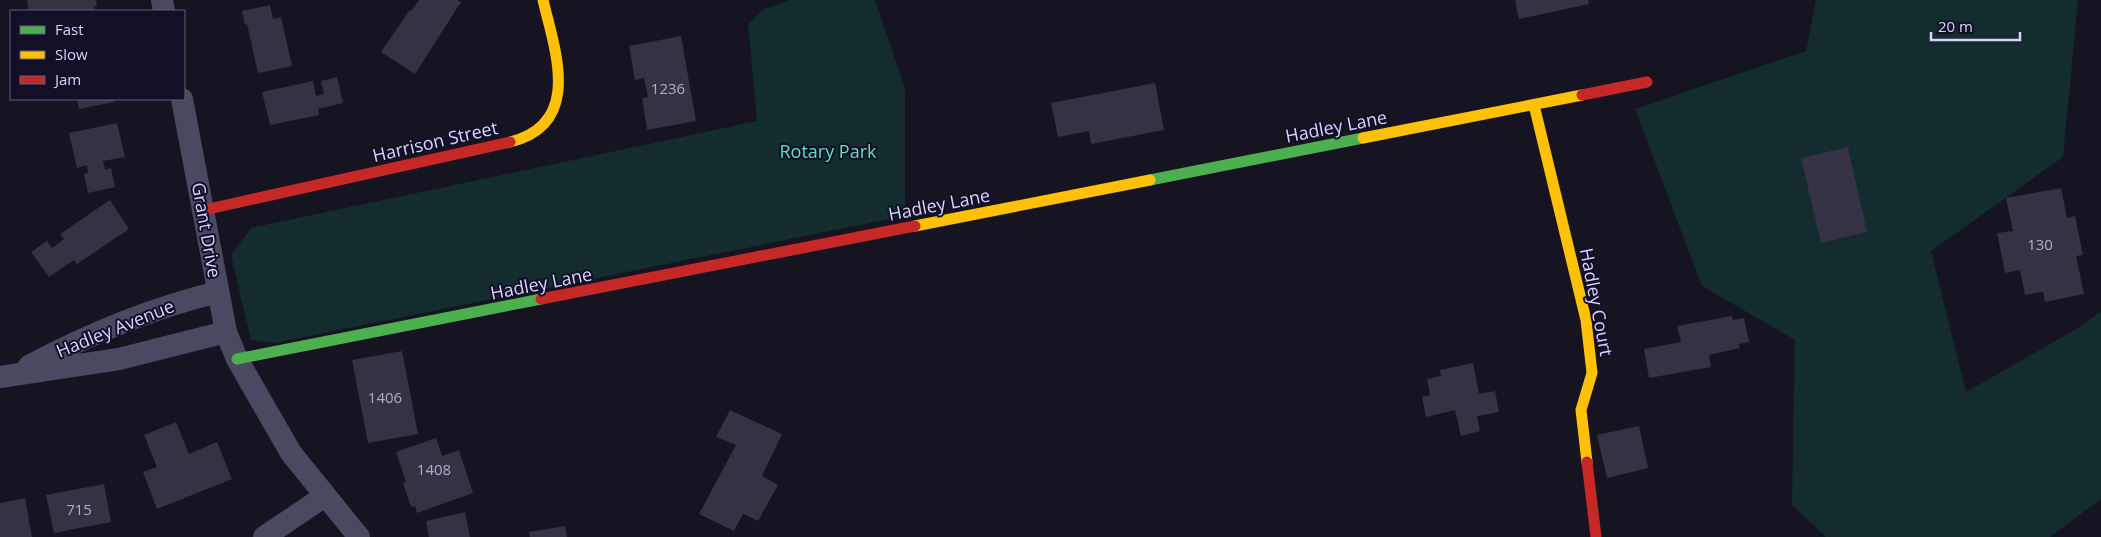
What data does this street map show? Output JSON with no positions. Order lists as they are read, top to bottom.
{
  "streets": {
    "street": [
      "Hadley Lane",
      "Harrison Street",
      "Grant Drive",
      "Hadley Court",
      "Hadley Avenue"
    ]
  },
  "crossings": [
    ["Hadley Lane", "Grant Drive"],
    ["Hadley Lane", "Hadley Court"],
    ["Harrison Street", "Grant Drive"],
    ["Grant Drive", "Hadley Avenue"]
  ],
  "parks": ["Rotary Park"],
  "house_numbers": [
    "1236",
    "130",
    "1406",
    "1408",
    "715"
  ],
  "legend": ["Fast", "Slow", "Jam"],
  "scale_bar": "20 m"
}
